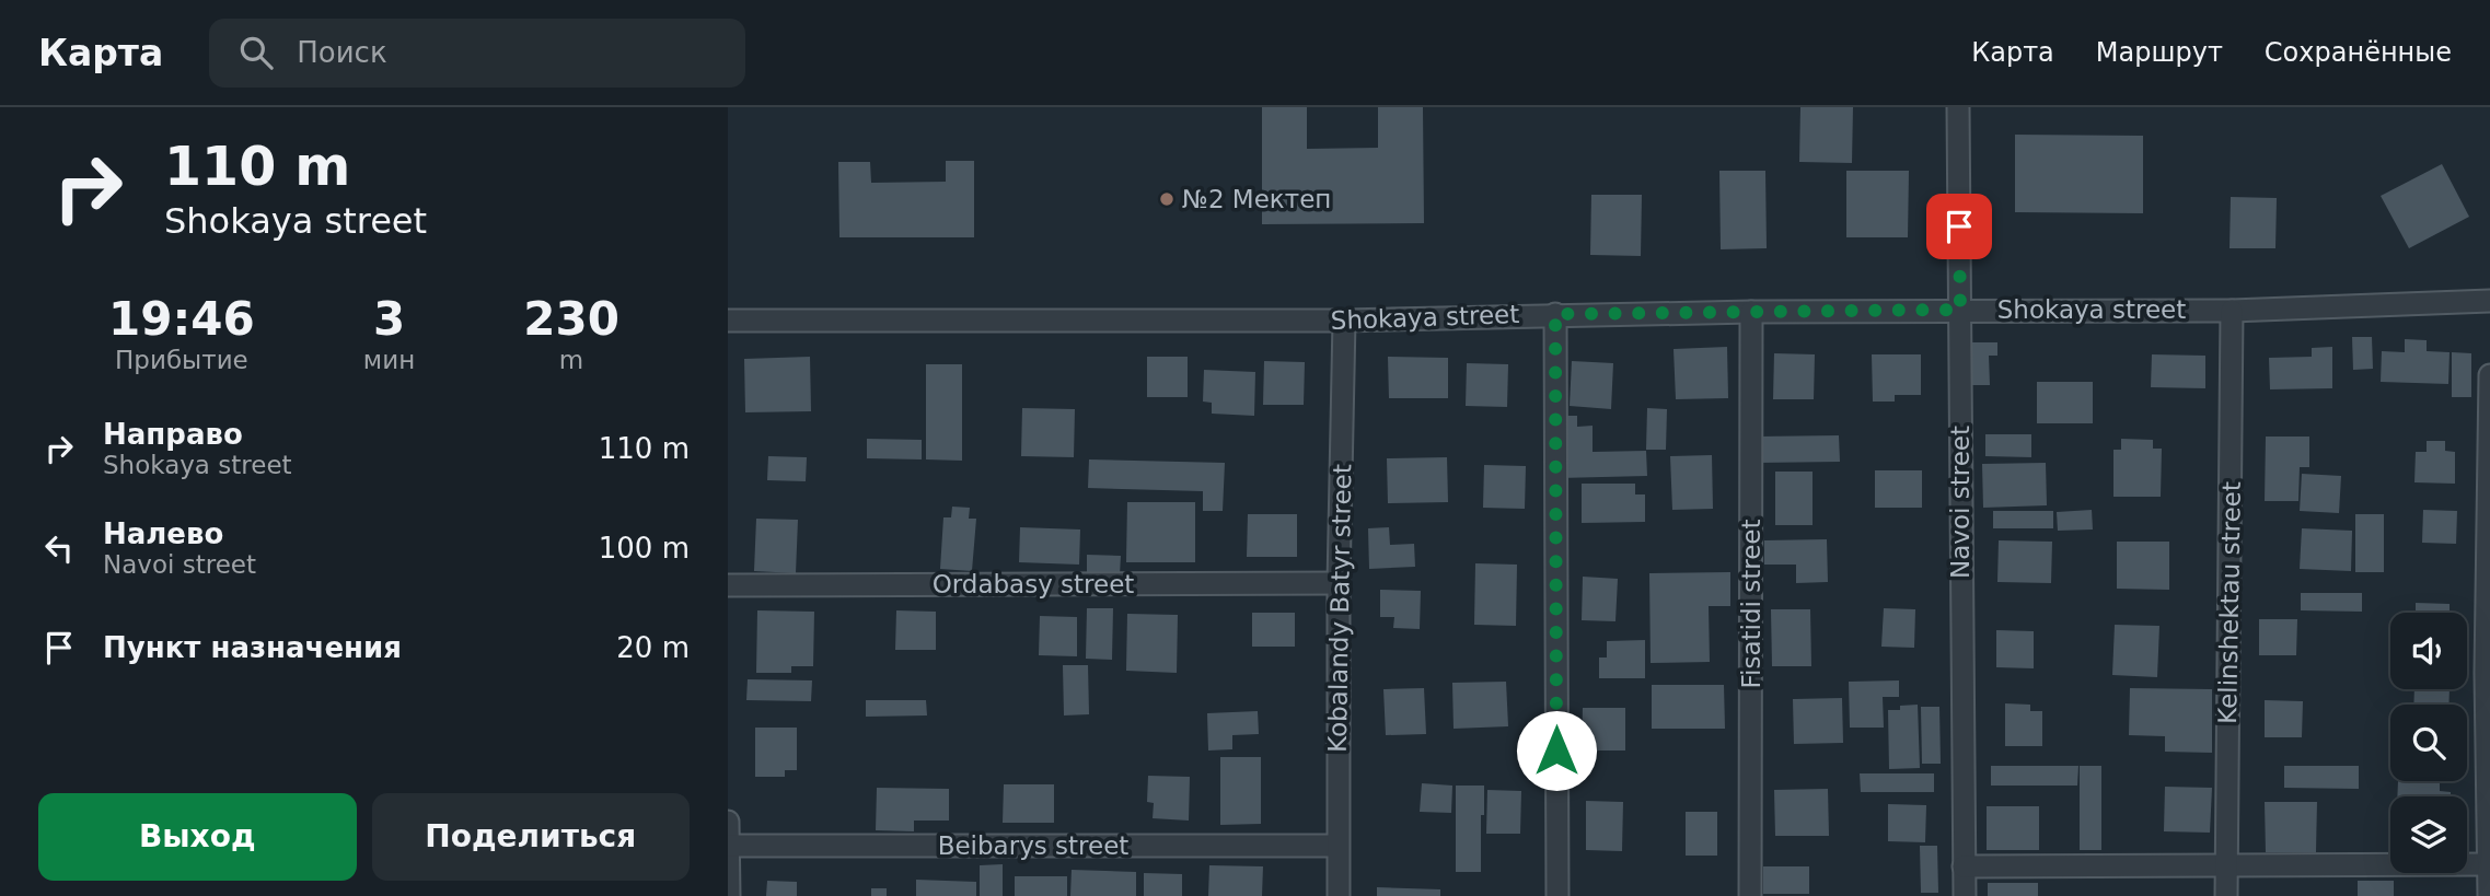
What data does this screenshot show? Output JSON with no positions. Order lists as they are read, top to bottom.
{
  "streets": {
    "street": [
      "Shokaya street",
      "Navoi street",
      "Ordabasy street",
      "Kelinshektau street",
      "Fisatidi street",
      "Kobalandy Batyr street",
      "Beibarys street"
    ]
  },
  "crossings": [
    ["Shokaya street", "Navoi street"],
    ["Shokaya street", "Kelinshektau street"],
    ["Shokaya street", "Fisatidi street"],
    ["Shokaya street", "Kobalandy Batyr street"],
    ["Ordabasy street", "Kobalandy Batyr street"],
    ["Kobalandy Batyr street", "Beibarys street"]
  ],
  "places": ["№2 Мектеп"],
  "page": {
    "header": "Карта",
    "search": "Поиск",
    "nav": ["Карта", "Маршрут", "Сохранённые"],
    "turn": ["110 m", "Shokaya street"],
    "eta": [
      "19:46",
      "Прибытие",
      "3",
      "мин",
      "230",
      "m"
    ],
    "list": [
      {
        "name": "Направо",
        "note": "Shokaya street",
        "value": "110 m"
      },
      {
        "name": "Налево",
        "note": "Navoi street",
        "value": "100 m"
      },
      {
        "name": "Пункт назначения",
        "value": "20 m"
      }
    ],
    "buttons": ["Выход", "Поделиться"]
  }
}
